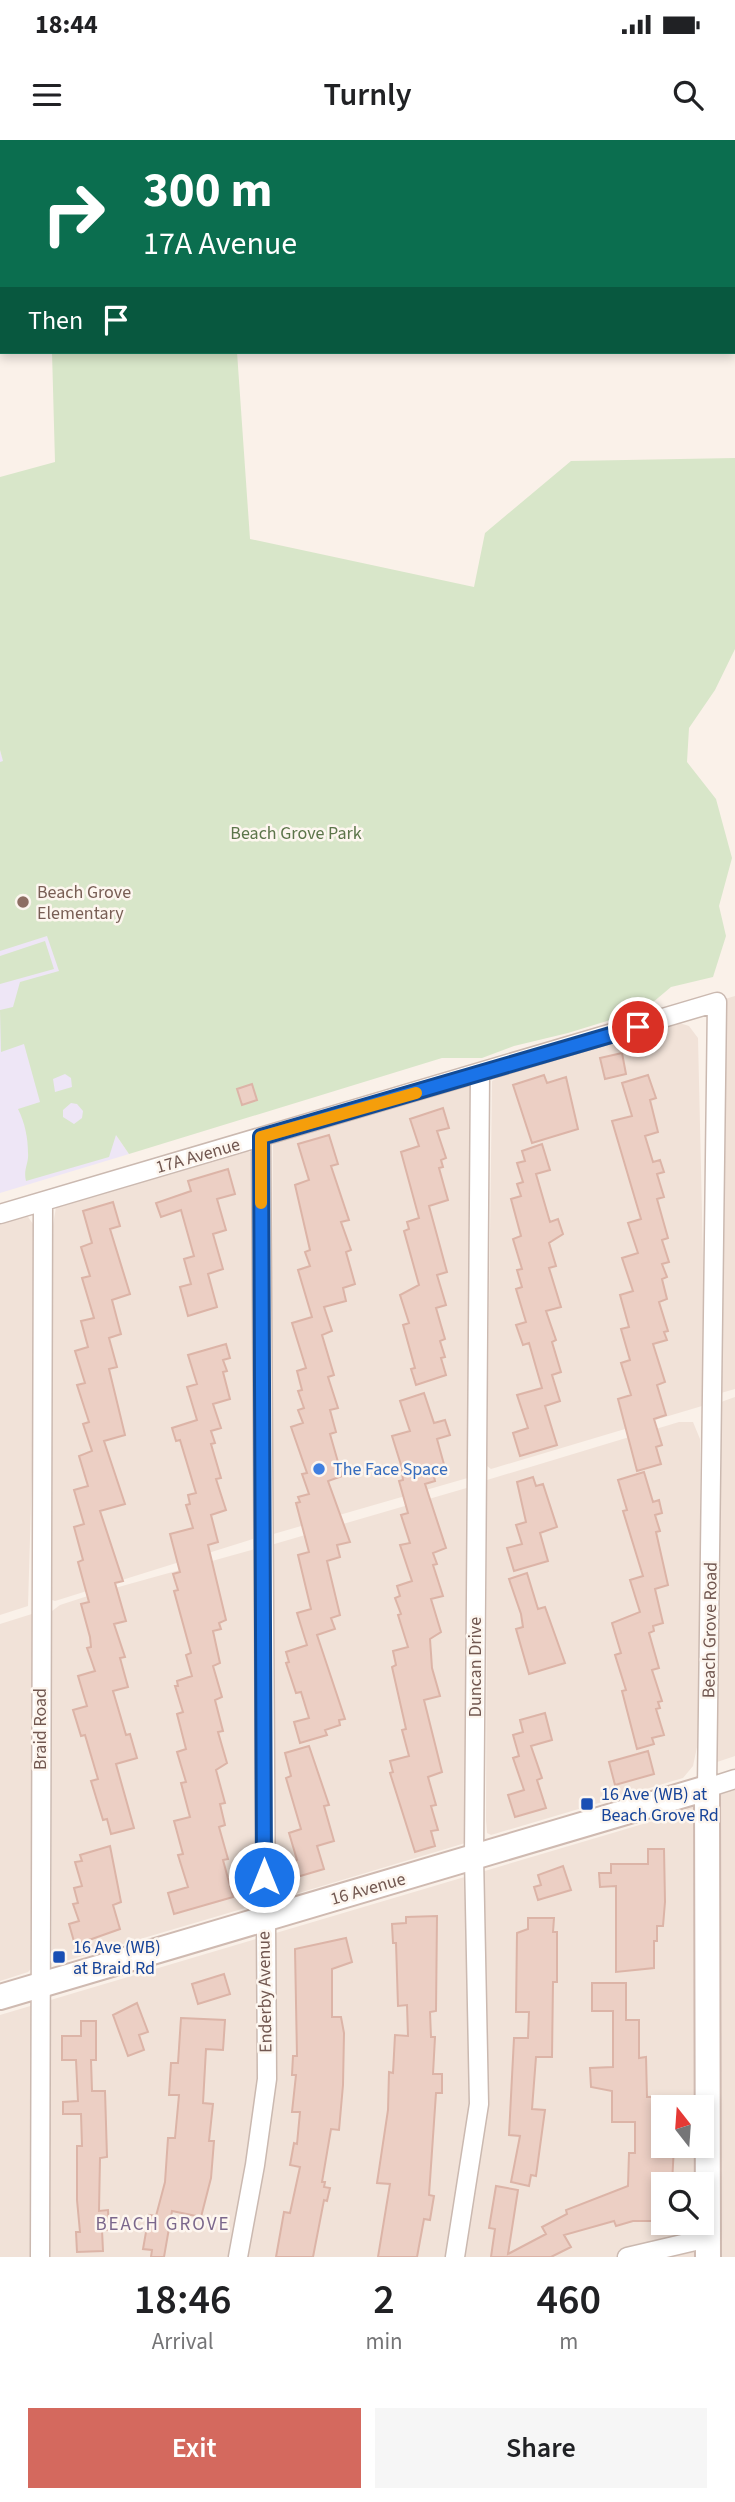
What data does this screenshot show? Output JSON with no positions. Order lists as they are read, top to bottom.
{
  "streets": {
    "street": [
      "17A Avenue",
      "Beach Grove Road",
      "Duncan Drive",
      "Braid Road",
      "16 Avenue",
      "Enderby Avenue"
    ]
  },
  "crossings": [
    ["17A Avenue", "Beach Grove Road"],
    ["17A Avenue", "Duncan Drive"],
    ["17A Avenue", "Braid Road"],
    ["17A Avenue", "Enderby Avenue"],
    ["Beach Grove Road", "16 Avenue"],
    ["Duncan Drive", "16 Avenue"],
    ["Braid Road", "16 Avenue"],
    ["16 Avenue", "Enderby Avenue"]
  ],
  "districts": ["BEACH GROVE"],
  "parks": ["Beach Grove Park"],
  "places": {
    "other": ["Beach Grove Elementary", "The Face Space"],
    "transit": ["16 Ave (WB) at Beach Grove Rd", "16 Ave (WB) at Braid Rd"]
  },
  "north": "top",
  "page": {
    "status": "18:44",
    "header": "Turnly",
    "turn": ["300 m", "17A Avenue"],
    "then": "Then",
    "eta": [
      "18:46",
      "Arrival",
      "2",
      "min",
      "460",
      "m"
    ],
    "buttons": ["Exit", "Share"]
  }
}
